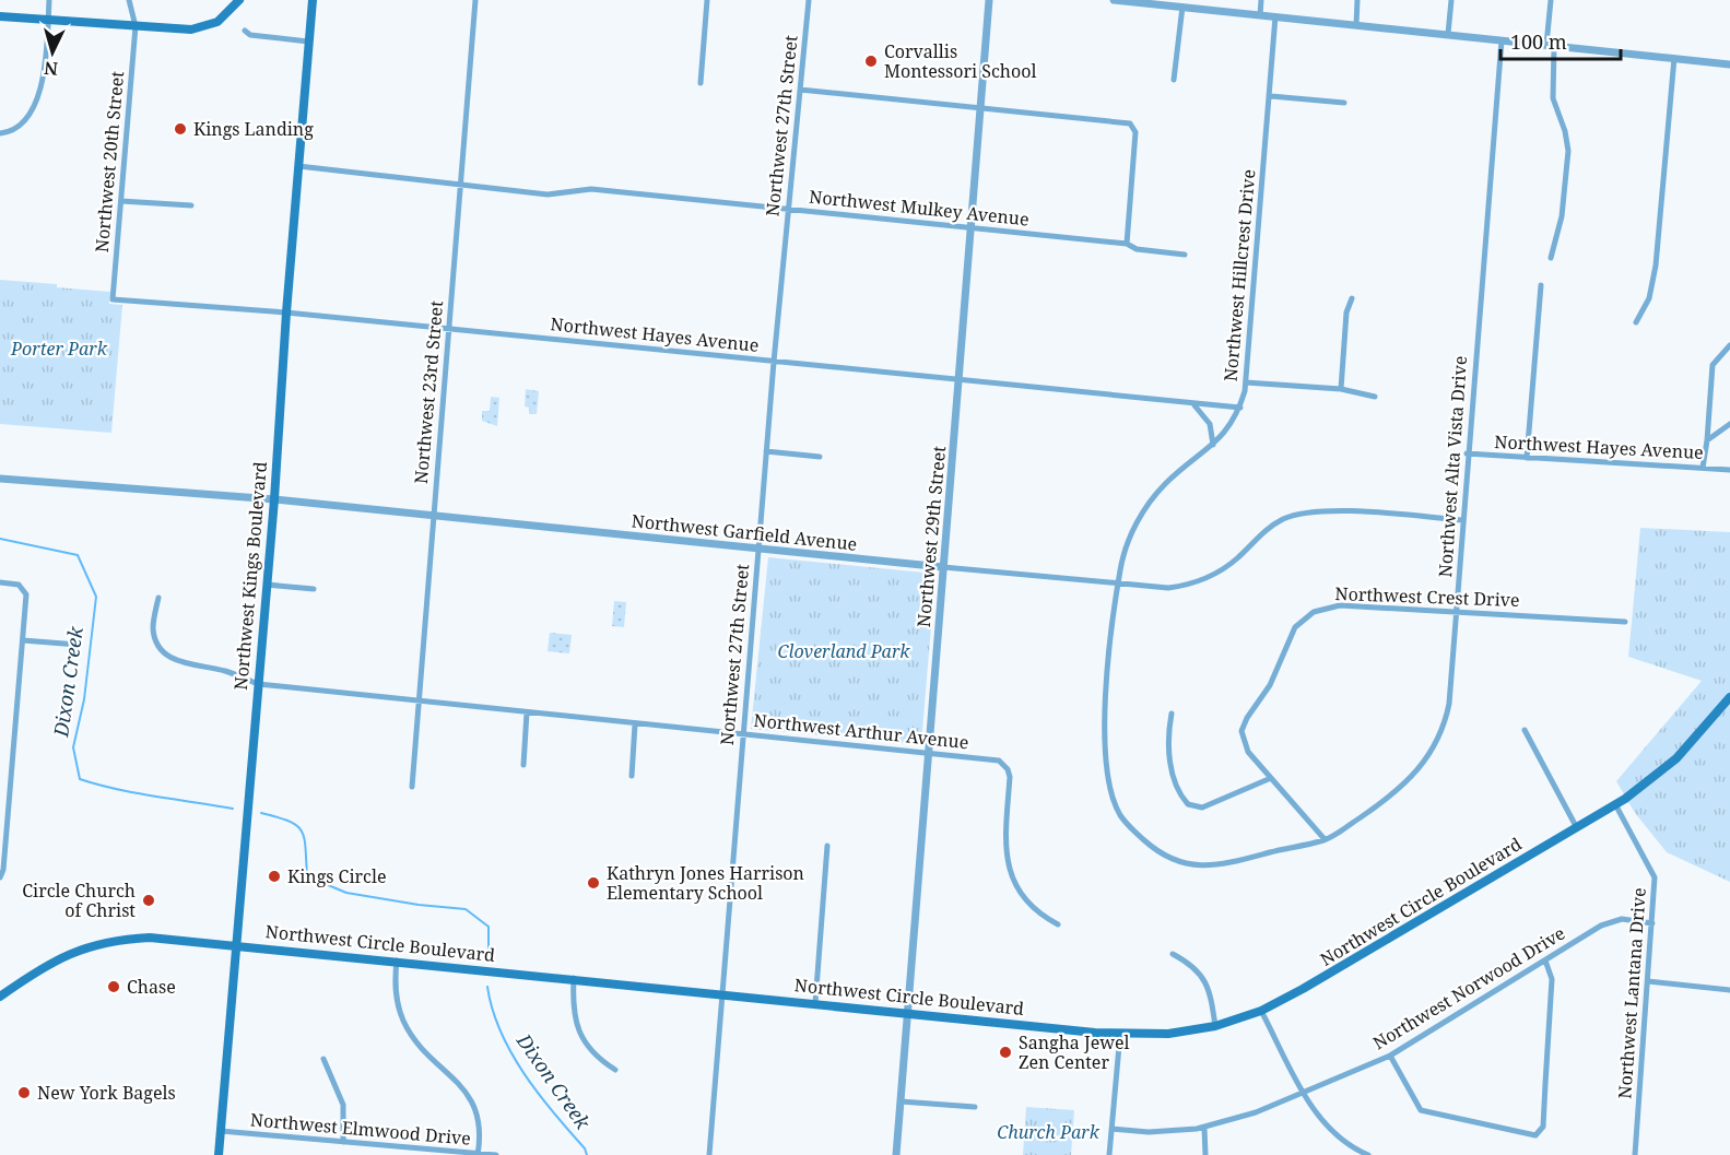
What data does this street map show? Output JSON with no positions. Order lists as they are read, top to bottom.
{
  "streets": {
    "main road": ["Northwest Kings Boulevard", "Northwest Circle Boulevard"],
    "street": [
      "Northwest 27th Street",
      "Northwest 20th Street",
      "Northwest Mulkey Avenue",
      "Northwest Hillcrest Drive",
      "Northwest Hayes Avenue",
      "Northwest 23rd Street",
      "Northwest Alta Vista Drive",
      "Northwest Garfield Avenue",
      "Northwest 29th Street",
      "Northwest Crest Drive",
      "Northwest Arthur Avenue",
      "Northwest Norwood Drive",
      "Northwest Lantana Drive",
      "Northwest Elmwood Drive"
    ]
  },
  "crossings": [
    ["Northwest 27th Street", "Northwest Mulkey Avenue"],
    ["Northwest 27th Street", "Northwest Hayes Avenue"],
    ["Northwest 27th Street", "Northwest Garfield Avenue"],
    ["Northwest 27th Street", "Northwest Arthur Avenue"],
    ["Northwest 27th Street", "Northwest Circle Boulevard"],
    ["Northwest 20th Street", "Northwest Hayes Avenue"],
    ["Northwest Mulkey Avenue", "Northwest 23rd Street"],
    ["Northwest Mulkey Avenue", "Northwest 29th Street"],
    ["Northwest Mulkey Avenue", "Northwest Kings Boulevard"],
    ["Northwest Hillcrest Drive", "Northwest Hayes Avenue"],
    ["Northwest Hillcrest Drive", "Northwest Alta Vista Drive"],
    ["Northwest Hillcrest Drive", "Northwest Garfield Avenue"],
    ["Northwest Hillcrest Drive", "Northwest Crest Drive"],
    ["Northwest Hayes Avenue", "Northwest 23rd Street"],
    ["Northwest Hayes Avenue", "Northwest Alta Vista Drive"],
    ["Northwest Hayes Avenue", "Northwest 29th Street"],
    ["Northwest Hayes Avenue", "Northwest Kings Boulevard"],
    ["Northwest 23rd Street", "Northwest Garfield Avenue"],
    ["Northwest 23rd Street", "Northwest Arthur Avenue"],
    ["Northwest Alta Vista Drive", "Northwest Garfield Avenue"],
    ["Northwest Alta Vista Drive", "Northwest Crest Drive"],
    ["Northwest Garfield Avenue", "Northwest 29th Street"],
    ["Northwest Garfield Avenue", "Northwest Kings Boulevard"],
    ["Northwest 29th Street", "Northwest Arthur Avenue"],
    ["Northwest 29th Street", "Northwest Circle Boulevard"],
    ["Northwest Kings Boulevard", "Northwest Arthur Avenue"],
    ["Northwest Kings Boulevard", "Northwest Circle Boulevard"],
    ["Northwest Kings Boulevard", "Northwest Elmwood Drive"],
    ["Northwest Circle Boulevard", "Northwest Lantana Drive"],
    ["Northwest Norwood Drive", "Northwest Lantana Drive"]
  ],
  "water": ["Dixon Creek"],
  "parks": ["Porter Park", "Cloverland Park", "Church Park"],
  "places": [
    "Corvallis Montessori School",
    "Kings Landing",
    "Kings Circle",
    "Kathryn Jones Harrison Elementary School",
    "Circle Church of Christ",
    "Chase",
    "Sangha Jewel Zen Center",
    "New York Bagels"
  ],
  "scale_bar": "100 m",
  "north": "bottom"
}
